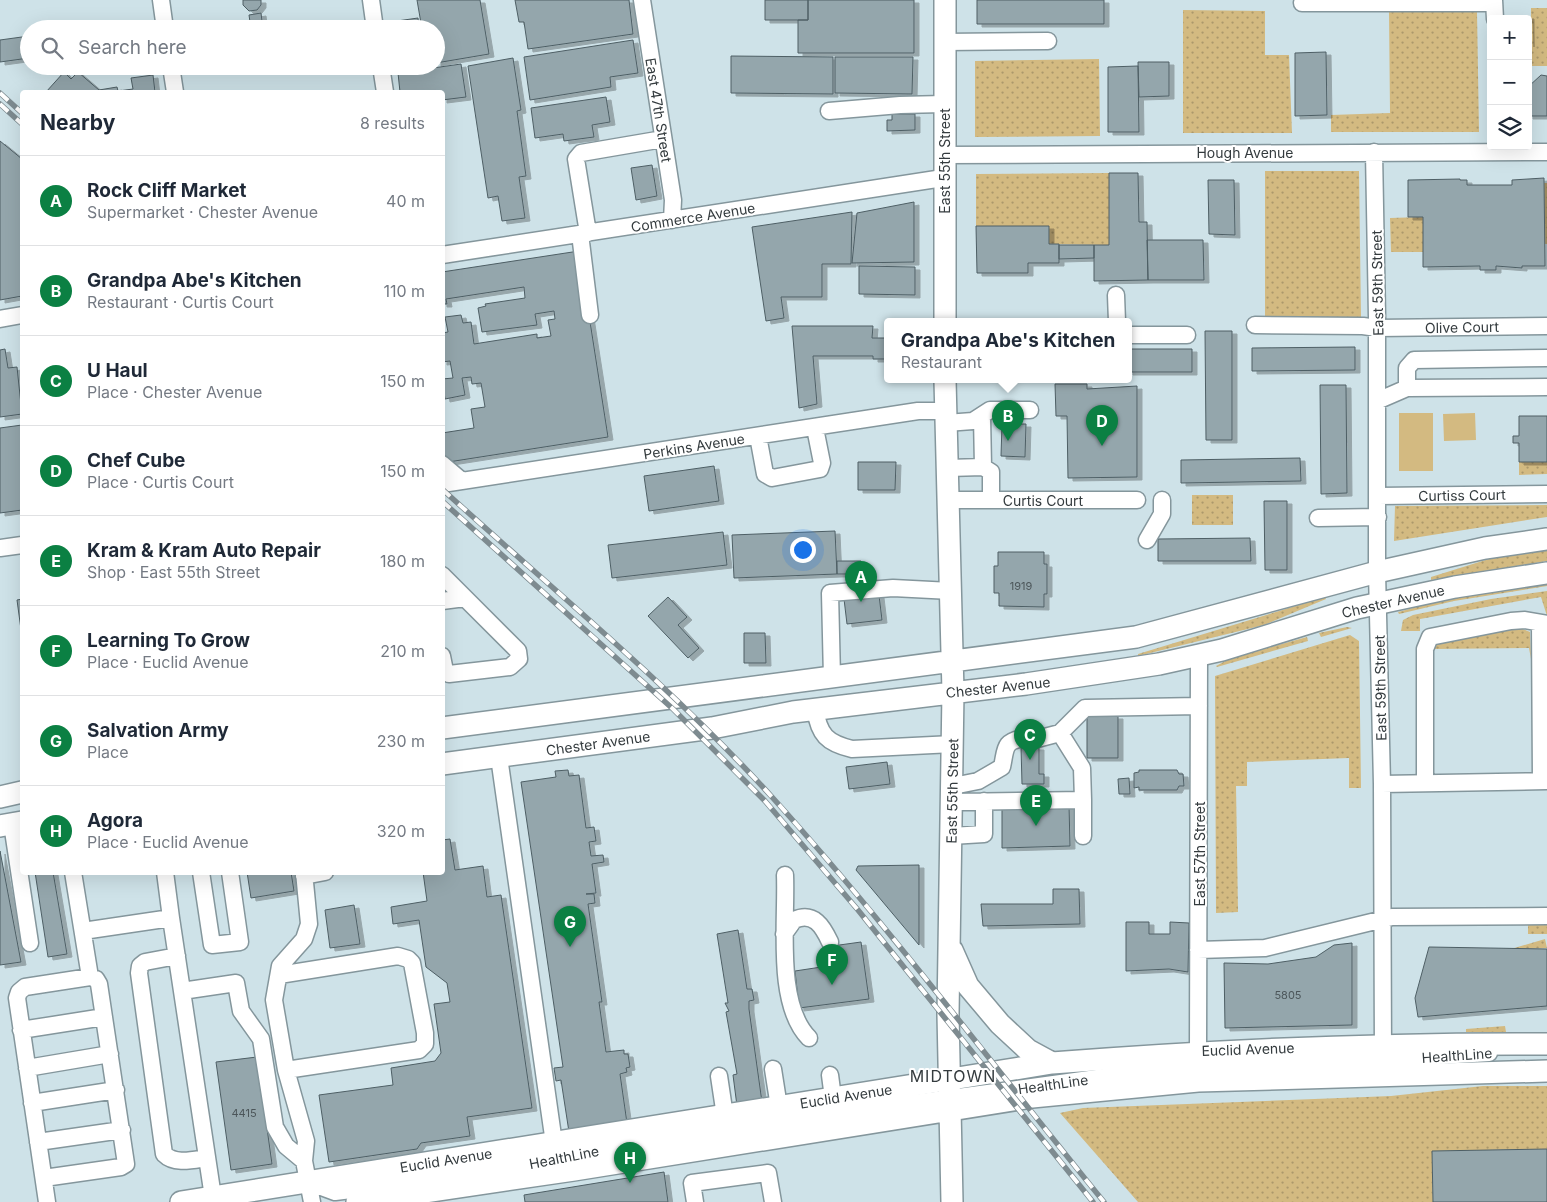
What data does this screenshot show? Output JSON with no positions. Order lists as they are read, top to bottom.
{
  "streets": {
    "main road": ["East 55th Street", "Chester Avenue", "Euclid Avenue"],
    "street": [
      "East 47th Street",
      "Hough Avenue",
      "Commerce Avenue",
      "East 59th Street",
      "Olive Court",
      "Perkins Avenue",
      "Curtiss Court",
      "Curtis Court",
      "East 57th Street",
      "HealthLine"
    ]
  },
  "crossings": [
    ["East 47th Street", "Commerce Avenue"],
    ["Hough Avenue", "East 55th Street"],
    ["Hough Avenue", "East 59th Street"],
    ["East 55th Street", "Commerce Avenue"],
    ["East 55th Street", "Perkins Avenue"],
    ["East 55th Street", "Curtis Court"],
    ["East 55th Street", "Chester Avenue"],
    ["East 55th Street", "Euclid Avenue"],
    ["East 55th Street", "HealthLine"],
    ["East 59th Street", "Olive Court"],
    ["East 59th Street", "Curtiss Court"],
    ["East 59th Street", "Chester Avenue"],
    ["East 59th Street", "Euclid Avenue"],
    ["Chester Avenue", "East 57th Street"],
    ["East 57th Street", "Euclid Avenue"],
    ["Euclid Avenue", "HealthLine"]
  ],
  "districts": ["MIDTOWN"],
  "house_numbers": ["1919", "5805", "4415"],
  "page": {
    "map_buttons": ["+", "−"],
    "search": "Search here",
    "heading": ["Nearby", "8 results"],
    "list": [
      {
        "mark": "A",
        "name": "Rock Cliff Market",
        "note": "Supermarket · Chester Avenue",
        "value": "40 m"
      },
      {
        "mark": "B",
        "name": "Grandpa Abe's Kitchen",
        "note": "Restaurant · Curtis Court",
        "value": "110 m"
      },
      {
        "mark": "C",
        "name": "U Haul",
        "note": "Place · Chester Avenue",
        "value": "150 m"
      },
      {
        "mark": "D",
        "name": "Chef Cube",
        "note": "Place · Curtis Court",
        "value": "150 m"
      },
      {
        "mark": "E",
        "name": "Kram & Kram Auto Repair",
        "note": "Shop · East 55th Street",
        "value": "180 m"
      },
      {
        "mark": "F",
        "name": "Learning To Grow",
        "note": "Place · Euclid Avenue",
        "value": "210 m"
      },
      {
        "mark": "G",
        "name": "Salvation Army",
        "note": "Place",
        "value": "230 m"
      },
      {
        "mark": "H",
        "name": "Agora",
        "note": "Place · Euclid Avenue",
        "value": "320 m"
      }
    ],
    "popup": ["Grandpa Abe's Kitchen", "Restaurant"],
    "pins": [
      "B",
      "D",
      "A",
      "C",
      "E",
      "G",
      "F",
      "H"
    ]
  }
}
